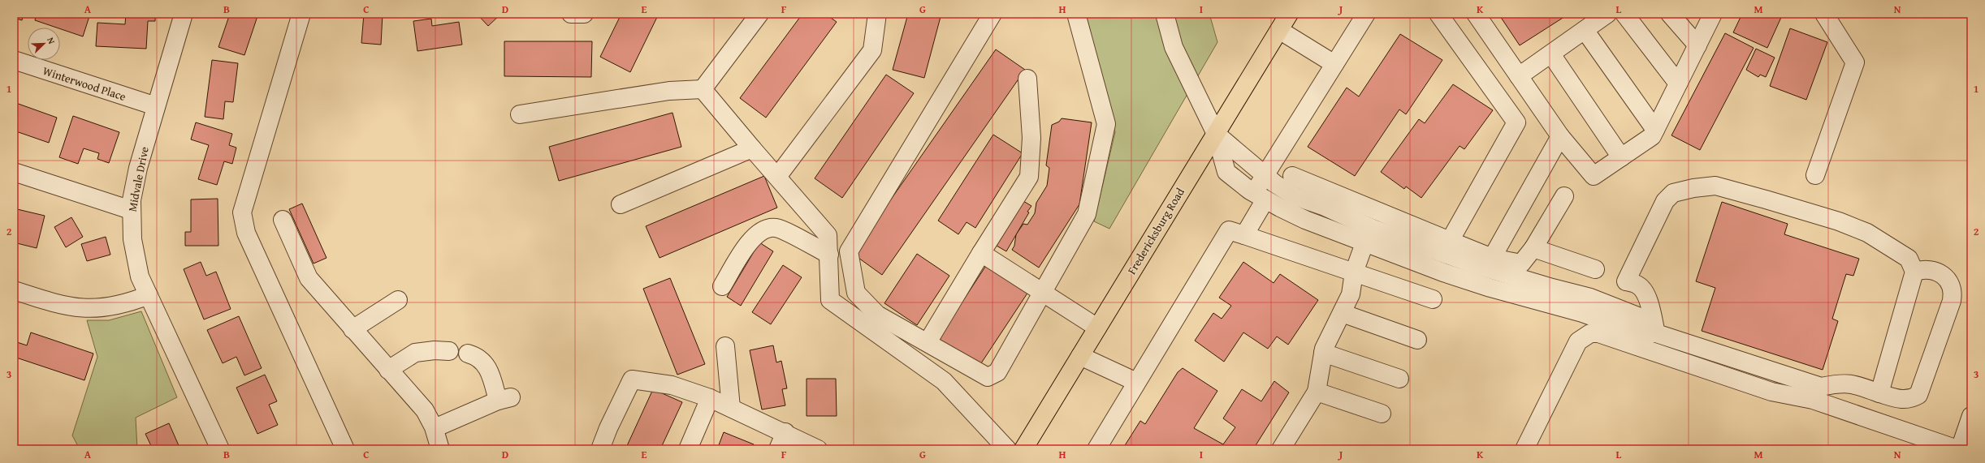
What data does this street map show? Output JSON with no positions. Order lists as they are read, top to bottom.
{
  "streets": {
    "main road": ["Fredericksburg Road"],
    "street": ["Winterwood Place", "Midvale Drive"]
  },
  "crossings": [
    ["Winterwood Place", "Midvale Drive"]
  ],
  "north": "top right",
  "grid": {
    "columns": [
      "A",
      "B",
      "C",
      "D",
      "E",
      "F",
      "G",
      "H",
      "I",
      "J",
      "K",
      "L",
      "M",
      "N"
    ],
    "rows": ["1", "2", "3"]
  }
}
